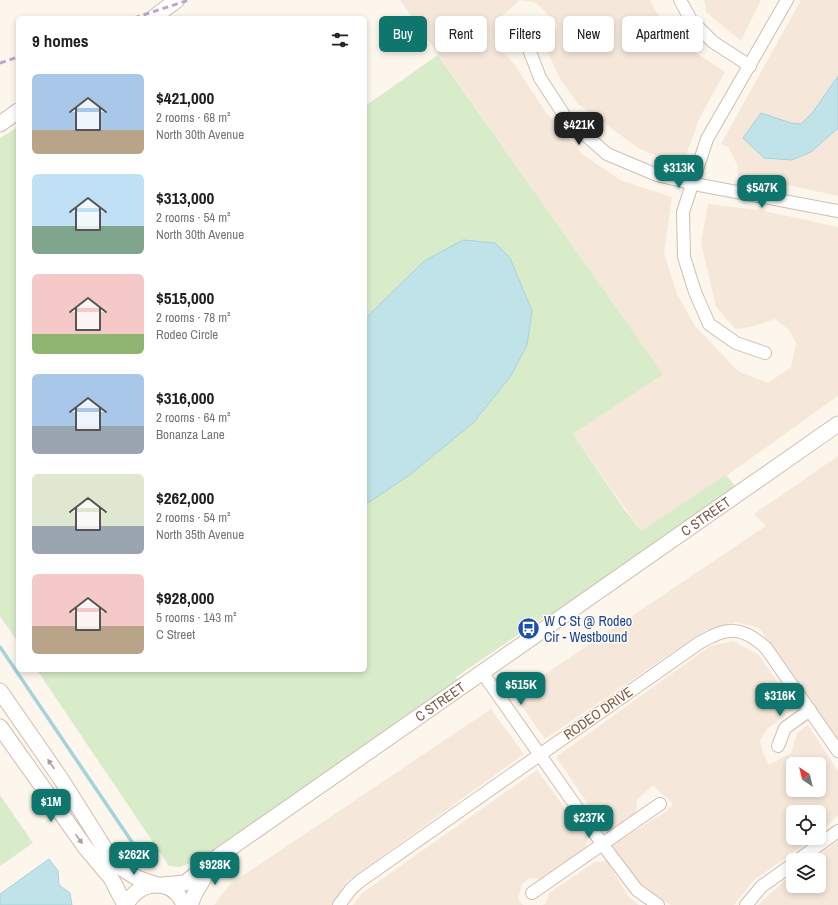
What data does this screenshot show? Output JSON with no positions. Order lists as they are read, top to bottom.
{
  "streets": {
    "street": ["C STREET", "RODEO DRIVE"]
  },
  "places": {
    "bus stop": ["W C St @ Rodeo Cir - Westbound"]
  },
  "north": "top left",
  "page": {
    "chip": [
      "Buy",
      "Rent",
      "Filters",
      "New",
      "Apartment"
    ],
    "heading": "9 homes",
    "list": [
      {
        "name": "$421,000",
        "note": "2 rooms · 68 m² · North 30th Avenue"
      },
      {
        "name": "$313,000",
        "note": "2 rooms · 54 m² · North 30th Avenue"
      },
      {
        "name": "$515,000",
        "note": "2 rooms · 78 m² · Rodeo Circle"
      },
      {
        "name": "$316,000",
        "note": "2 rooms · 64 m² · Bonanza Lane"
      },
      {
        "name": "$262,000",
        "note": "2 rooms · 54 m² · North 35th Avenue"
      },
      {
        "name": "$928,000",
        "note": "5 rooms · 143 m² · C Street"
      }
    ],
    "price": [
      "$421K",
      "$313K",
      "$547K",
      "$515K",
      "$316K",
      "$1M",
      "$237K",
      "$262K",
      "$928K"
    ]
  }
}
